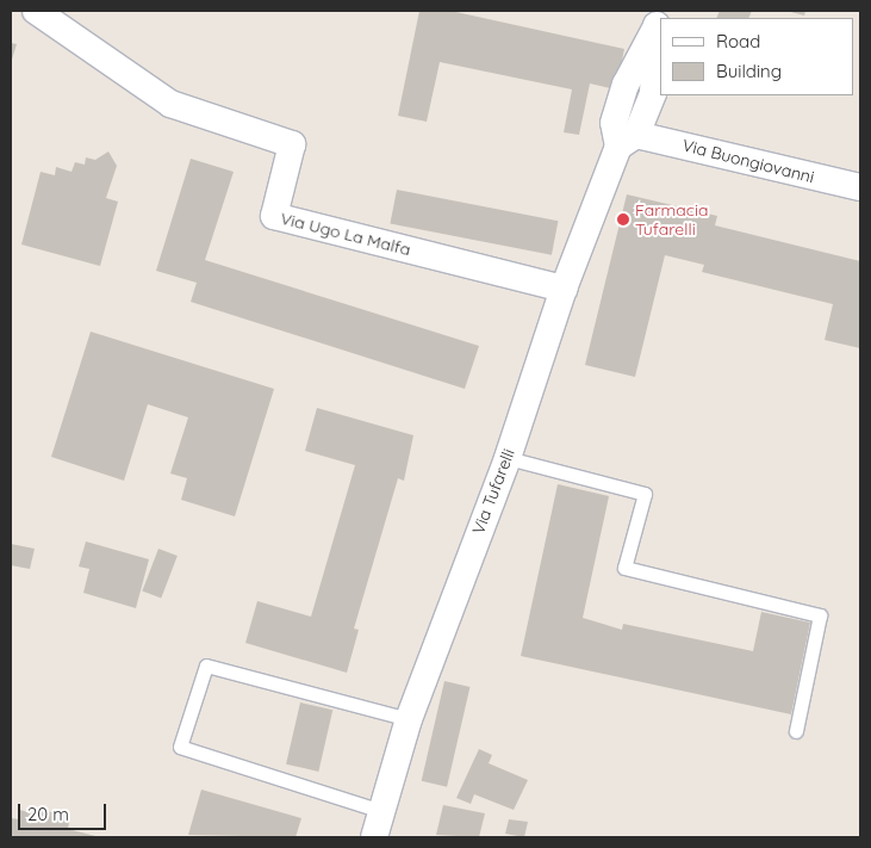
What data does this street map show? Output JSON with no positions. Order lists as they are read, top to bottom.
{
  "streets": {
    "street": ["Via Buongiovanni", "Via Ugo La Malfa", "Via Tufarelli"]
  },
  "crossings": [
    ["Via Buongiovanni", "Via Tufarelli"],
    ["Via Ugo La Malfa", "Via Tufarelli"]
  ],
  "places": ["Farmacia Tufarelli"],
  "legend": ["Road", "Building"],
  "scale_bar": "20 m"
}
